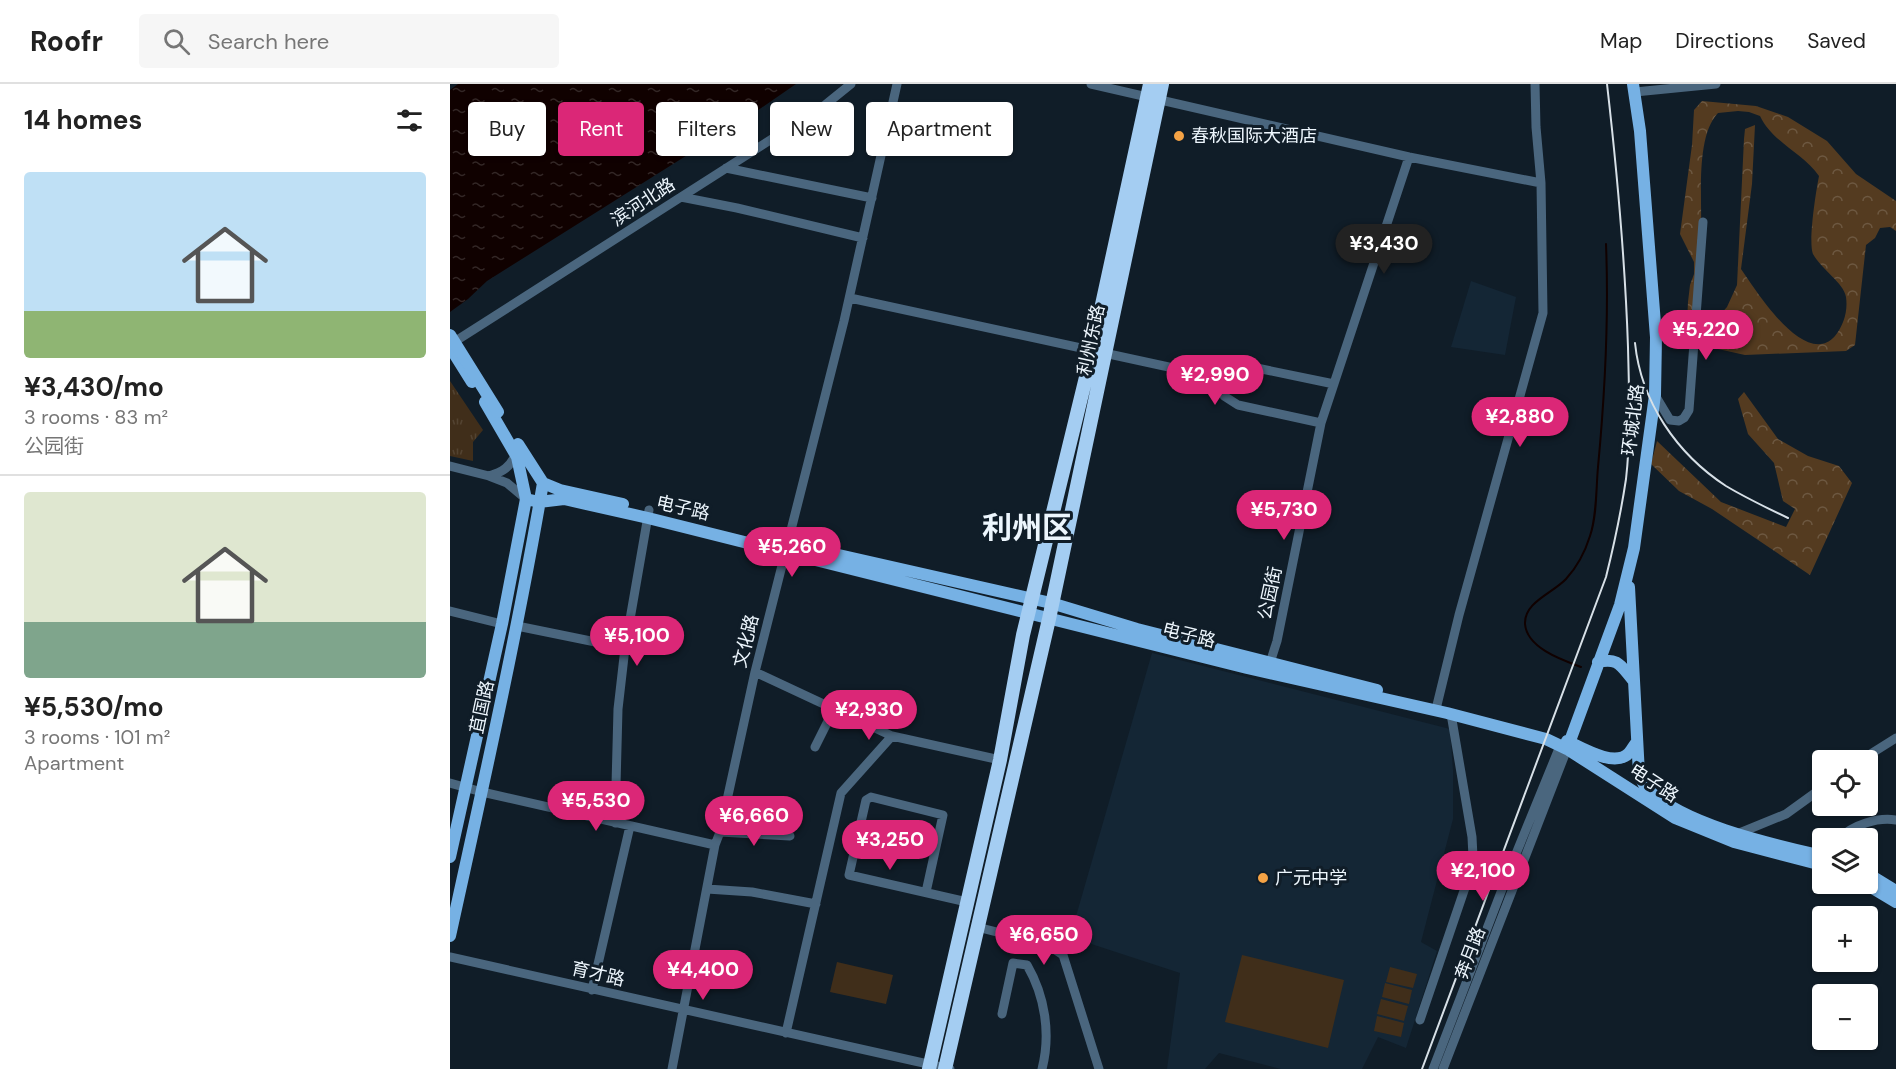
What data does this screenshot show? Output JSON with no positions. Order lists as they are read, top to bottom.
{
  "streets": {
    "highway": ["利州东路"],
    "main road": ["环城北路", "电子路", "苴国路"],
    "street": [
      "滨河北路",
      "公园街",
      "文化路",
      "奔月路",
      "育才路"
    ]
  },
  "crossings": [
    ["利州东路", "电子路"],
    ["利州东路", "育才路"],
    ["环城北路", "电子路"],
    ["环城北路", "奔月路"],
    ["电子路", "公园街"],
    ["电子路", "文化路"],
    ["电子路", "苴国路"],
    ["电子路", "奔月路"],
    ["文化路", "育才路"]
  ],
  "districts": ["利州区"],
  "places": ["春秋国际大酒店", "广元中学"],
  "page": {
    "header": "Roofr",
    "search": "Search here",
    "nav": ["Map", "Directions", "Saved"],
    "heading": "14 homes",
    "chip": [
      "Buy",
      "Rent",
      "Filters",
      "New",
      "Apartment"
    ],
    "list": [
      {
        "name": "¥3,430/mo",
        "note": "3 rooms · 83 m² · 公园街"
      },
      {
        "name": "¥5,530/mo",
        "note": "3 rooms · 101 m² · Apartment"
      }
    ],
    "price": [
      "¥3,430",
      "¥5,220",
      "¥2,990",
      "¥2,880",
      "¥5,730",
      "¥5,260",
      "¥5,100",
      "¥2,930",
      "¥5,530",
      "¥6,660",
      "¥3,250",
      "¥2,100",
      "¥6,650",
      "¥4,400"
    ],
    "map_buttons": ["+", "−"]
  }
}
